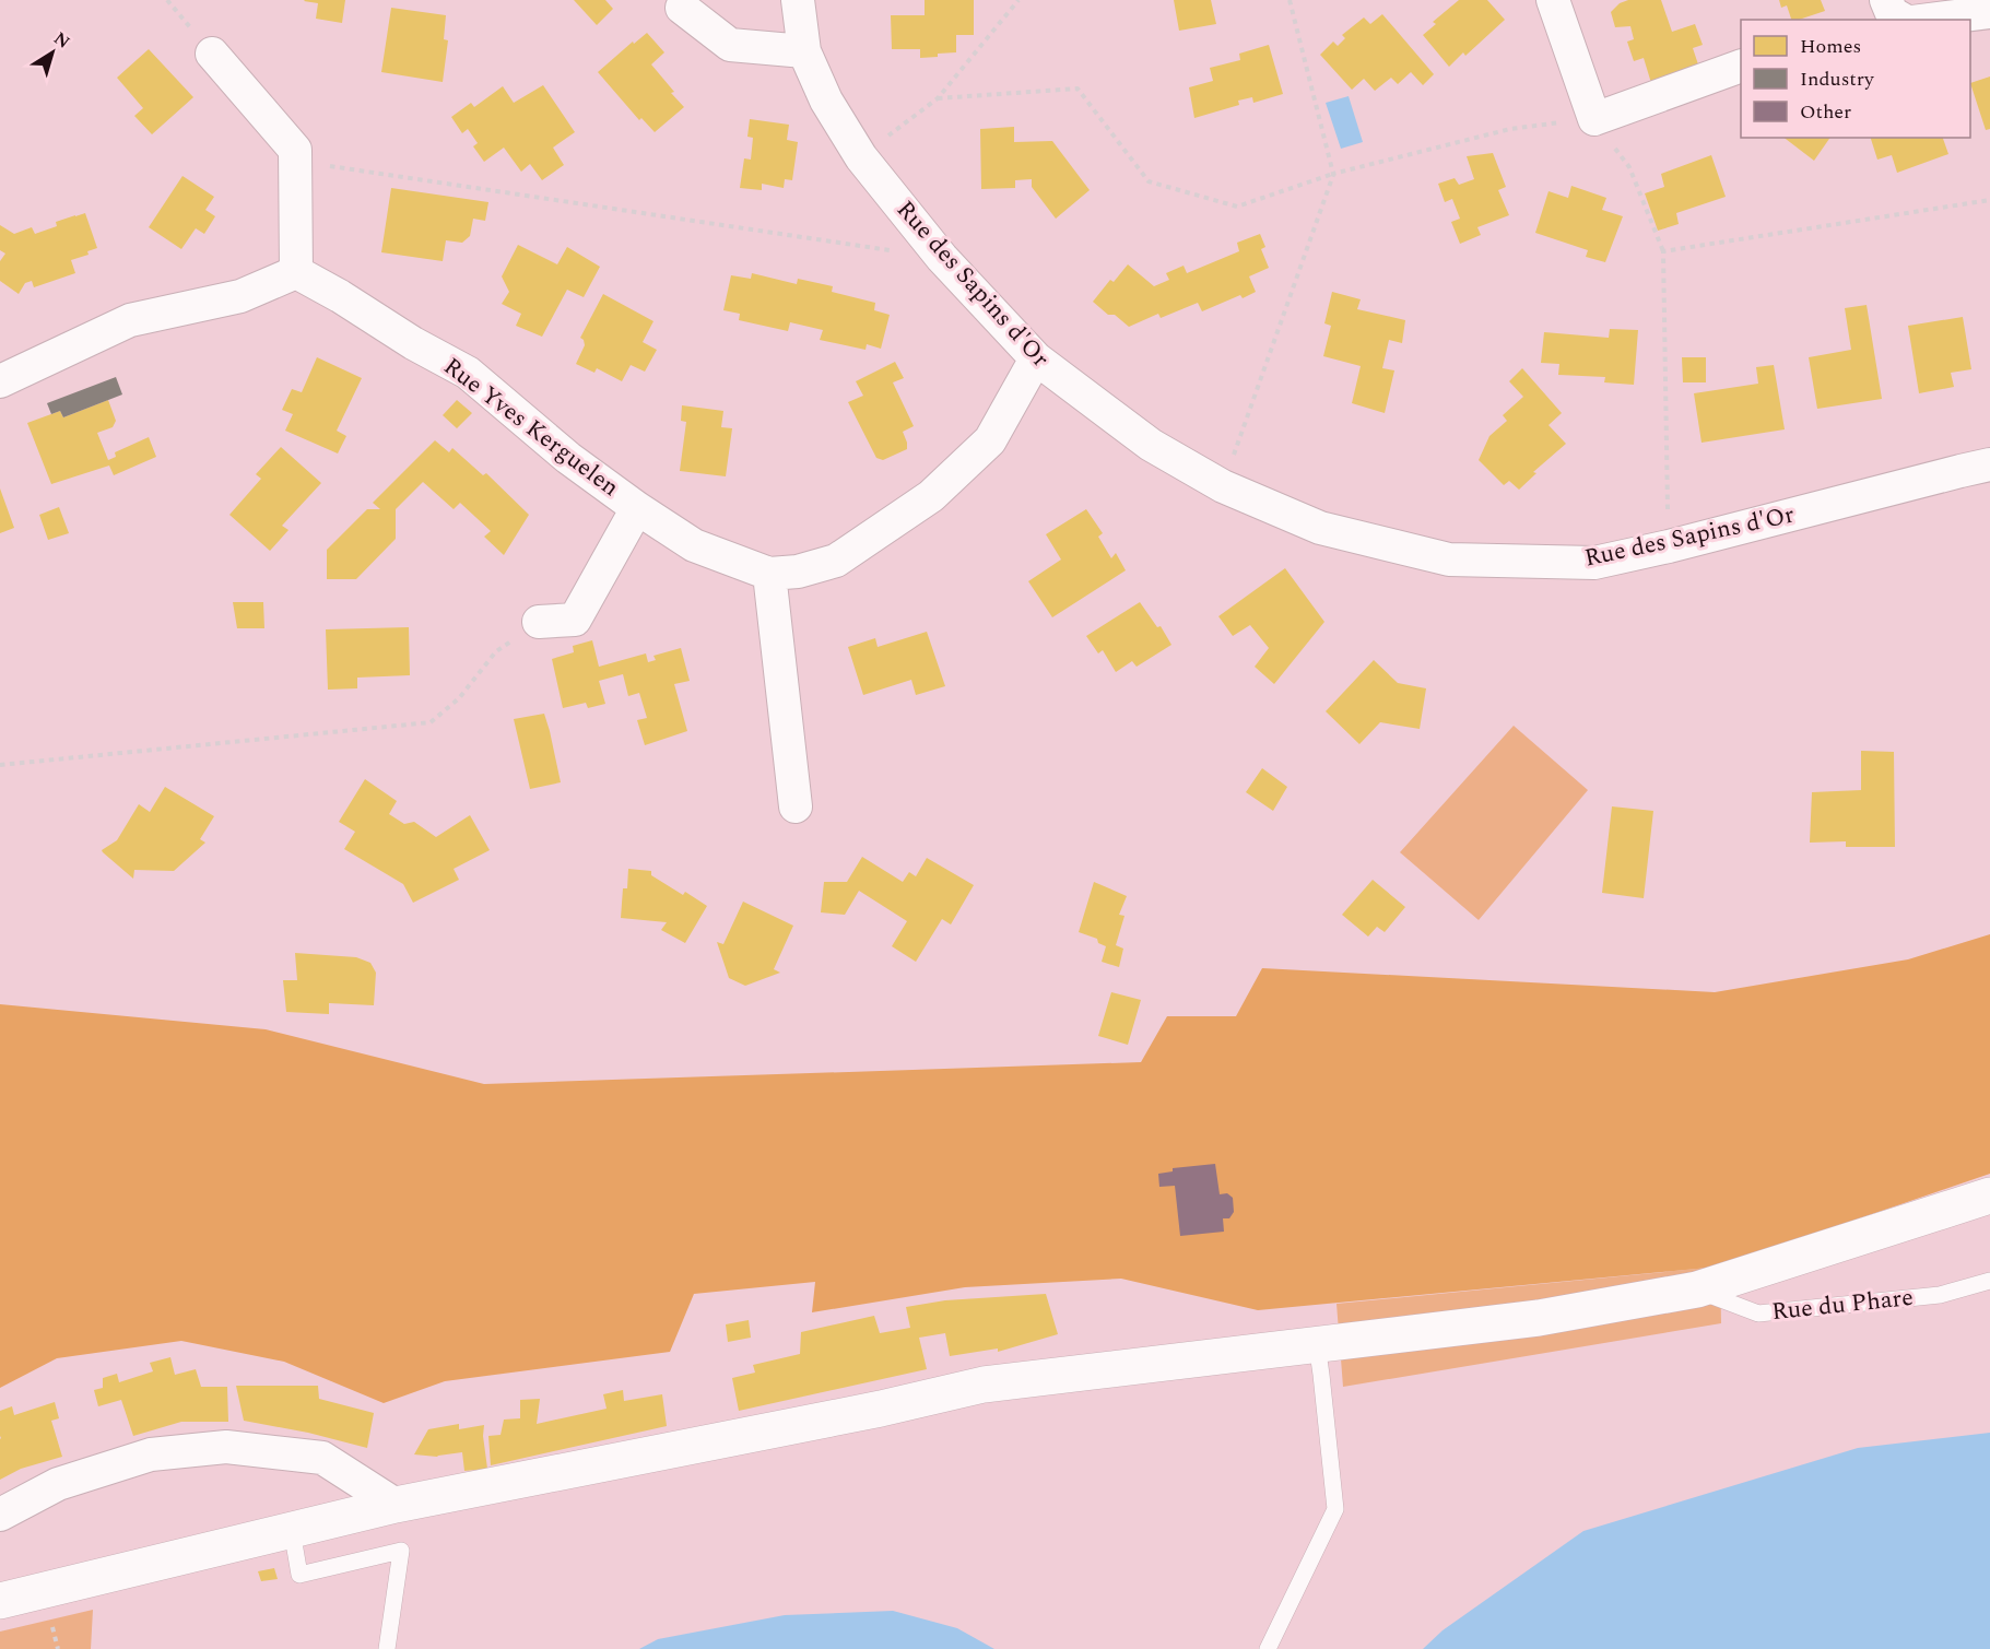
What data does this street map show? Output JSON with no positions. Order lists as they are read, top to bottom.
{
  "streets": {
    "street": ["Rue des Sapins d'Or", "Rue Yves Kerguelen"],
    "lane": ["Rue du Phare"]
  },
  "crossings": [
    ["Rue des Sapins d'Or", "Rue Yves Kerguelen"]
  ],
  "legend": ["Homes", "Industry", "Other"],
  "north": "top right"
}
